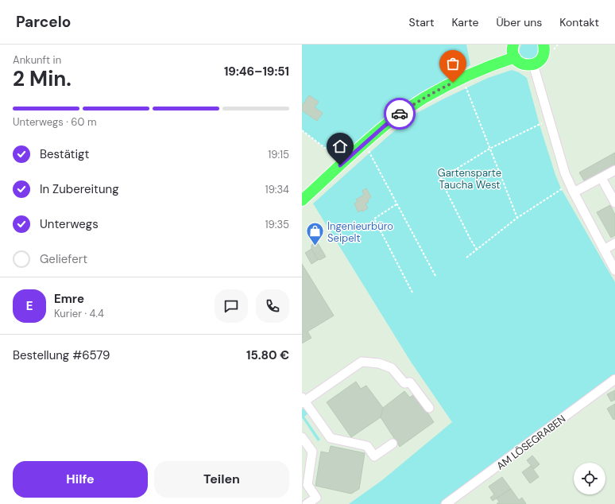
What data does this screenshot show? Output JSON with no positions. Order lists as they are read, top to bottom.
{
  "streets": {
    "street": ["AM LÖSEGRABEN"]
  },
  "parks": ["Gartensparte Taucha West"],
  "places": {
    "shop": ["Ingenieurbüro Seipelt"]
  },
  "page": {
    "header": "Parcelo",
    "nav": [
      "Start",
      "Karte",
      "Über uns",
      "Kontakt"
    ],
    "heading": ["2 Min.", "Ankunft in", "19:46–19:51"],
    "panel": [
      "Emre",
      "Kurier · 4.4",
      "Bestellung #6579",
      "15.80 €"
    ],
    "bar": "Unterwegs · 60 m",
    "list": [
      ["Bestätigt", "19:15"],
      ["In Zubereitung", "19:34"],
      ["Unterwegs", "19:35"],
      "Geliefert"
    ],
    "round": "E",
    "buttons": ["Hilfe", "Teilen"]
  }
}
